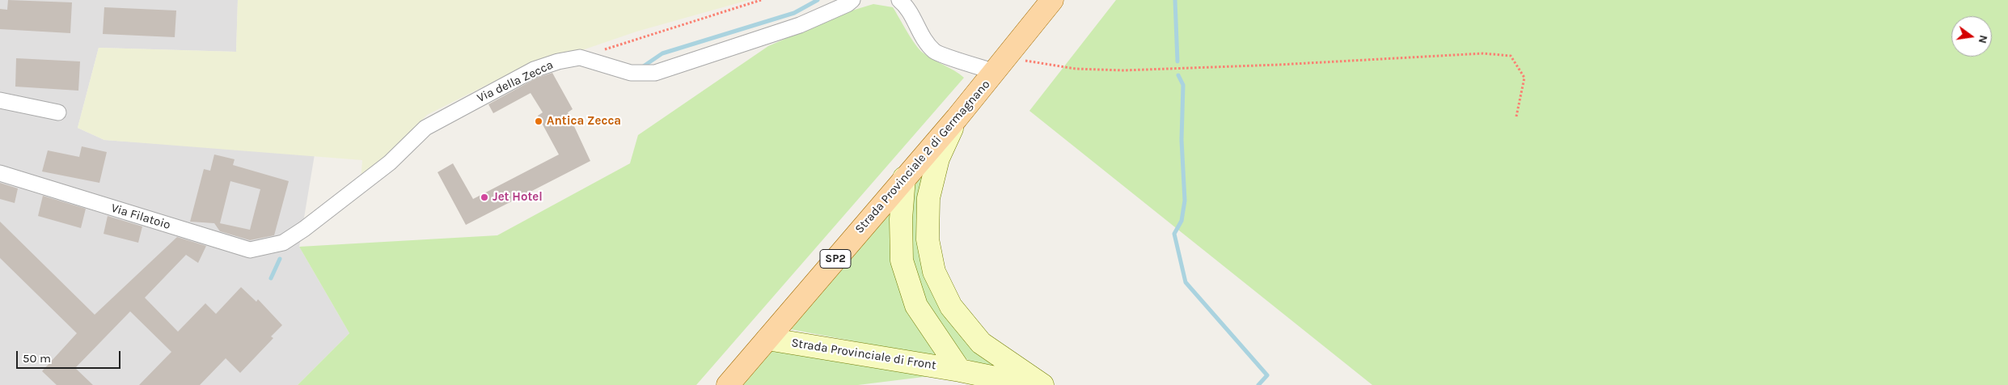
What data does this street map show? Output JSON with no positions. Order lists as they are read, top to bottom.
{
  "streets": {
    "main road": ["Strada Provinciale 2 di Germagnano", "SP2", "Strada Provinciale di Front"],
    "street": ["Via della Zecca", "Via Filatoio"]
  },
  "crossings": [
    ["Via della Zecca", "Via Filatoio"],
    ["Strada Provinciale 2 di Germagnano", "Strada Provinciale di Front"]
  ],
  "places": ["Antica Zecca", "Jet Hotel"],
  "scale_bar": "50 m",
  "north": "right"
}
